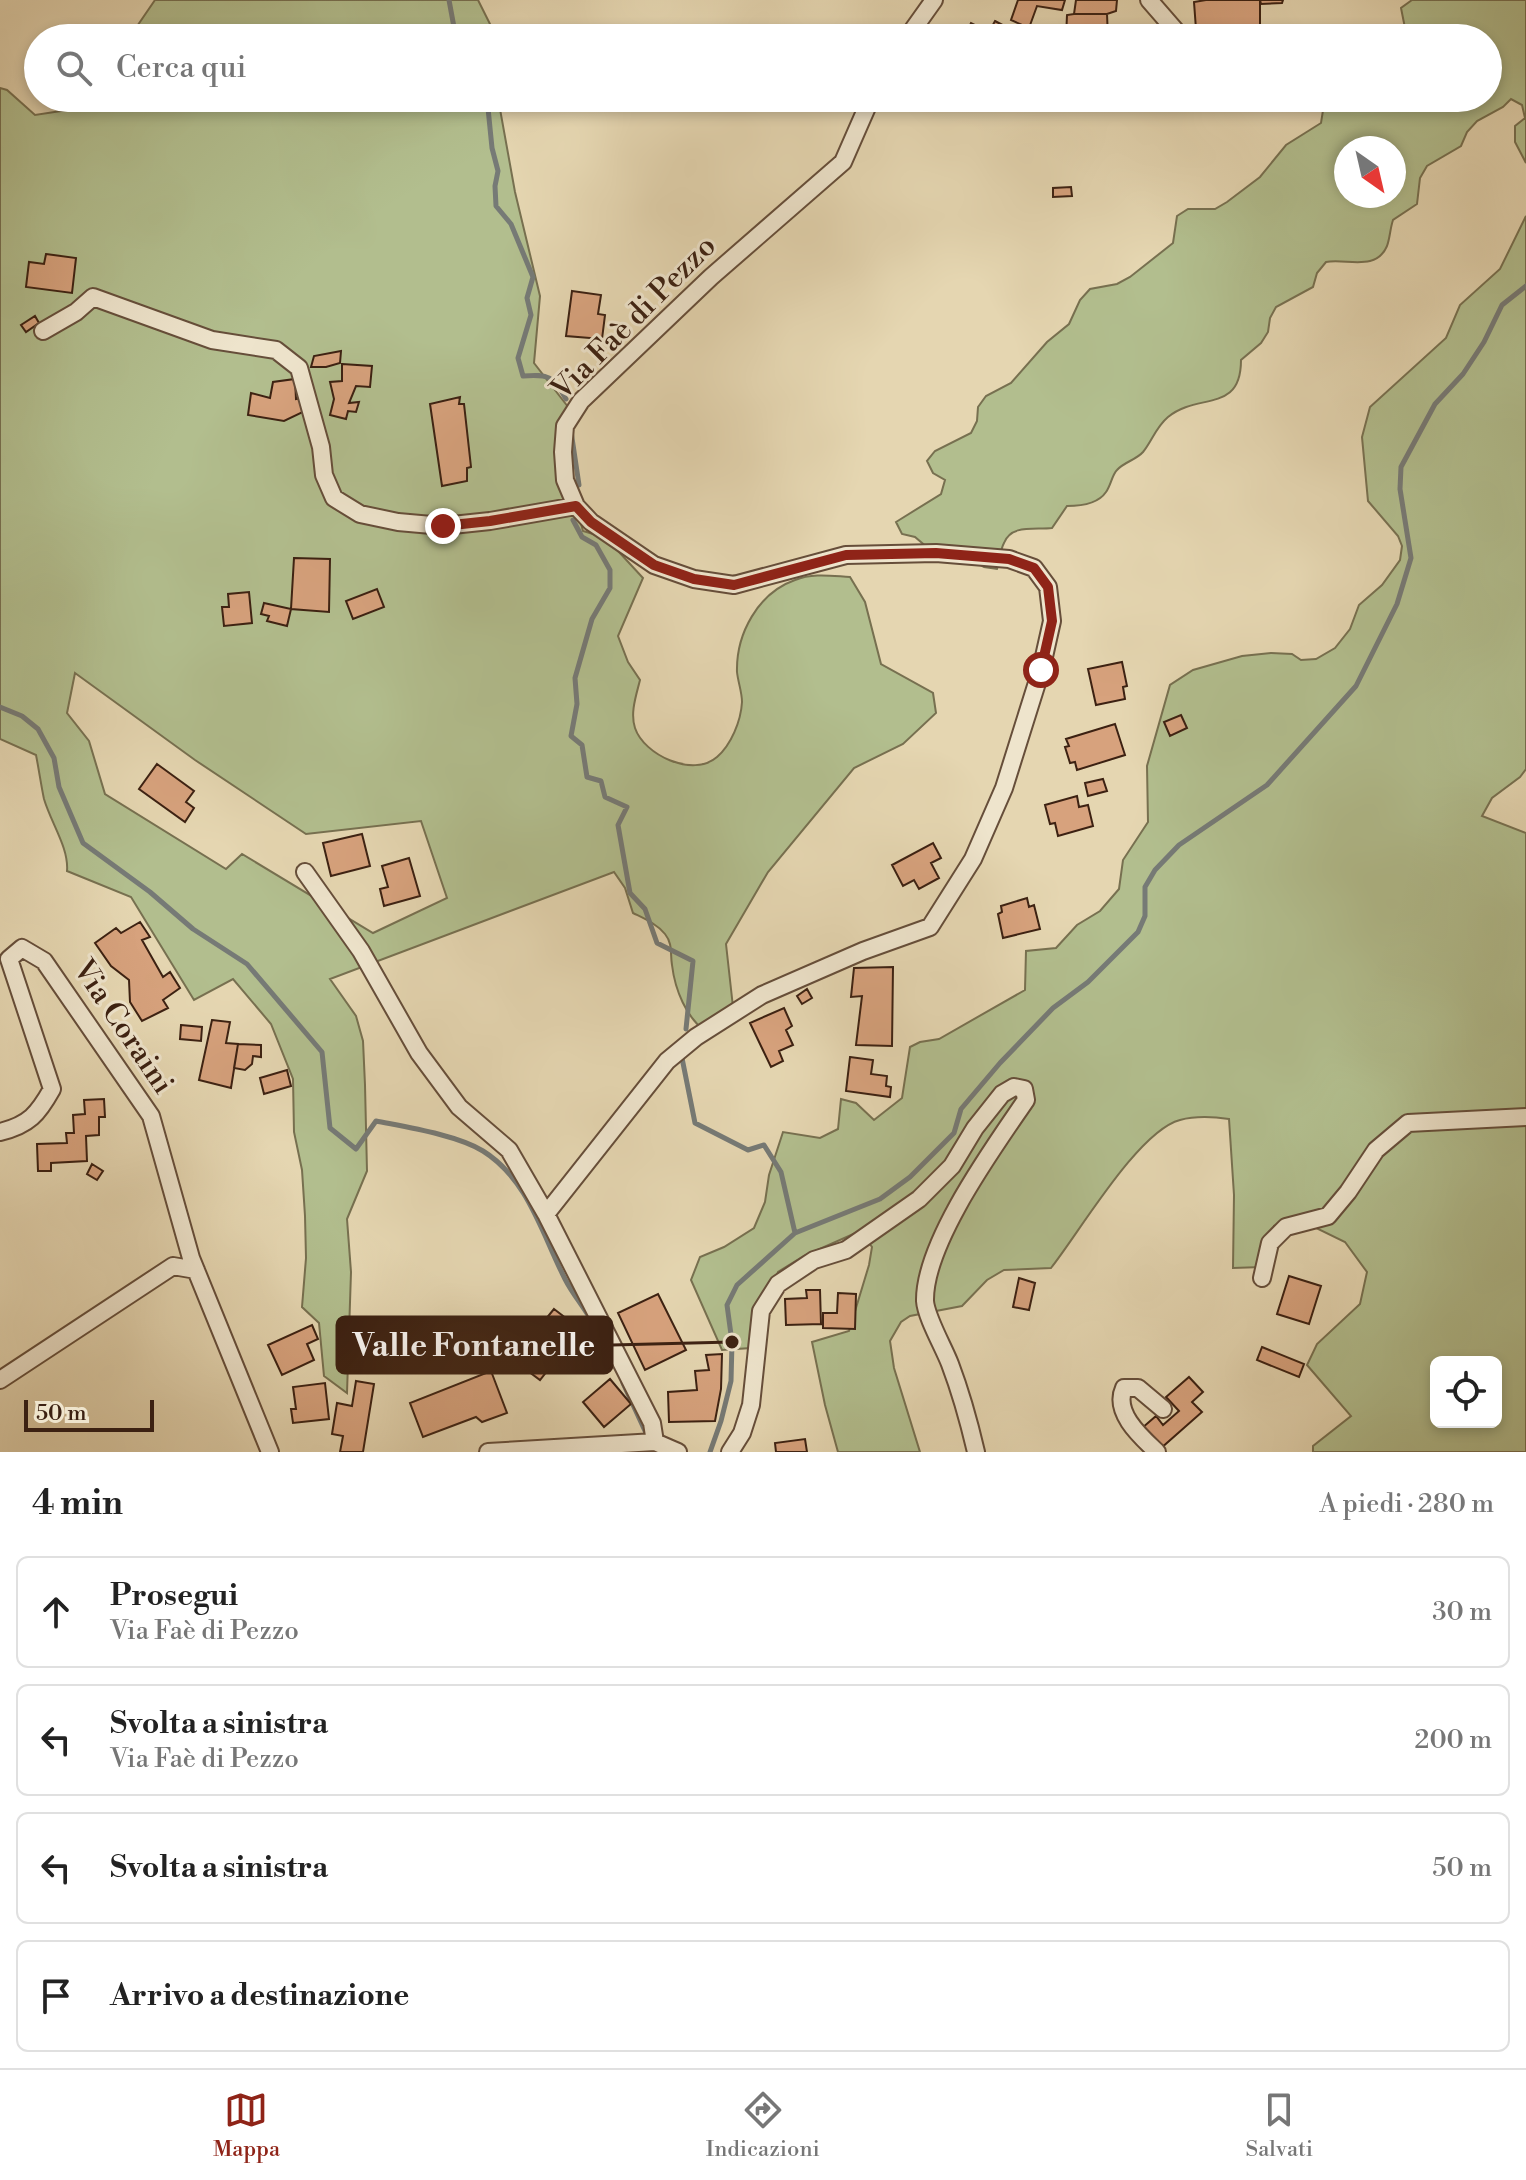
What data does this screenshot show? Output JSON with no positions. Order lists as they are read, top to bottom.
{
  "streets": {
    "street": ["Via Faè di Pezzo", "Via Coraini"]
  },
  "places": ["Valle Fontanelle"],
  "scale_bar": "50 m",
  "north": "bottom right",
  "page": {
    "search": "Cerca qui",
    "scale": "50 m",
    "heading": ["4 min", "A piedi · 280 m"],
    "list": [
      ["Prosegui", "Via Faè di Pezzo", "30 m"],
      ["Svolta a sinistra", "Via Faè di Pezzo", "200 m"],
      ["Svolta a sinistra", "50 m"],
      "Arrivo a destinazione"
    ],
    "nav": ["Mappa", "Indicazioni", "Salvati"]
  }
}
